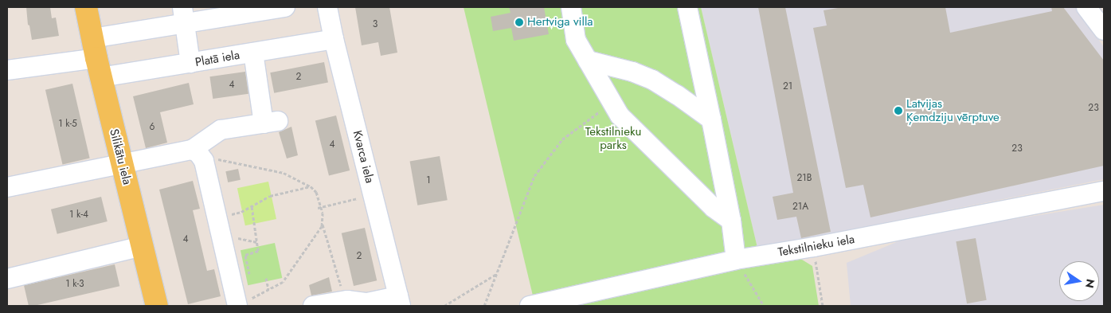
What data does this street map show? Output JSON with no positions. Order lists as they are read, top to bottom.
{
  "streets": {
    "main road": ["Silikātu iela"],
    "street": ["Platā iela", "Kvarca iela", "Tekstilnieku iela"]
  },
  "crossings": [
    ["Platā iela", "Silikātu iela"],
    ["Platā iela", "Kvarca iela"]
  ],
  "parks": ["Tekstilnieku parks"],
  "places": ["Hertviga villa", "Latvijas Ķemdziju vērptuve"],
  "house_numbers": [
    "3",
    "2",
    "4",
    "21",
    "23",
    "1 k-5",
    "6",
    "4",
    "23",
    "21B",
    "1",
    "21A",
    "1 k-4",
    "4",
    "2",
    "1 k-3"
  ],
  "north": "right"
}
